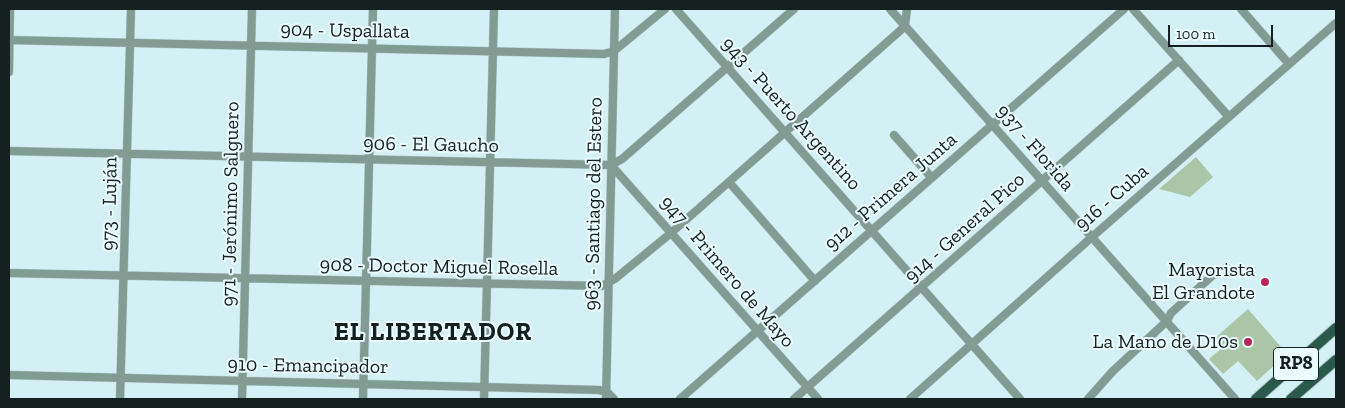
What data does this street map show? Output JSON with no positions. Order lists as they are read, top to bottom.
{
  "streets": {
    "main road": ["RP8"],
    "street": [
      "904 - Uspallata",
      "943 - Puerto Argentino",
      "906 - El Gaucho",
      "937 - Florida",
      "912 - Primera Junta",
      "916 - Cuba",
      "973 - Luján",
      "971 - Jerónimo Salguero",
      "963 - Santiago del Estero",
      "914 - General Pico",
      "908 - Doctor Miguel Rosella",
      "947 - Primero de Mayo",
      "910 - Emancipador"
    ]
  },
  "crossings": [
    ["904 - Uspallata", "973 - Luján"],
    ["904 - Uspallata", "971 - Jerónimo Salguero"],
    ["904 - Uspallata", "963 - Santiago del Estero"],
    ["943 - Puerto Argentino", "912 - Primera Junta"],
    ["943 - Puerto Argentino", "916 - Cuba"],
    ["943 - Puerto Argentino", "914 - General Pico"],
    ["906 - El Gaucho", "973 - Luján"],
    ["906 - El Gaucho", "971 - Jerónimo Salguero"],
    ["906 - El Gaucho", "963 - Santiago del Estero"],
    ["906 - El Gaucho", "947 - Primero de Mayo"],
    ["937 - Florida", "912 - Primera Junta"],
    ["937 - Florida", "916 - Cuba"],
    ["937 - Florida", "914 - General Pico"],
    ["912 - Primera Junta", "947 - Primero de Mayo"],
    ["973 - Luján", "908 - Doctor Miguel Rosella"],
    ["973 - Luján", "910 - Emancipador"],
    ["971 - Jerónimo Salguero", "908 - Doctor Miguel Rosella"],
    ["971 - Jerónimo Salguero", "910 - Emancipador"],
    ["963 - Santiago del Estero", "908 - Doctor Miguel Rosella"],
    ["963 - Santiago del Estero", "947 - Primero de Mayo"],
    ["963 - Santiago del Estero", "910 - Emancipador"],
    ["914 - General Pico", "947 - Primero de Mayo"]
  ],
  "districts": ["EL LIBERTADOR"],
  "places": ["Mayorista El Grandote", "La Mano de D10s"],
  "scale_bar": "100 m"
}
